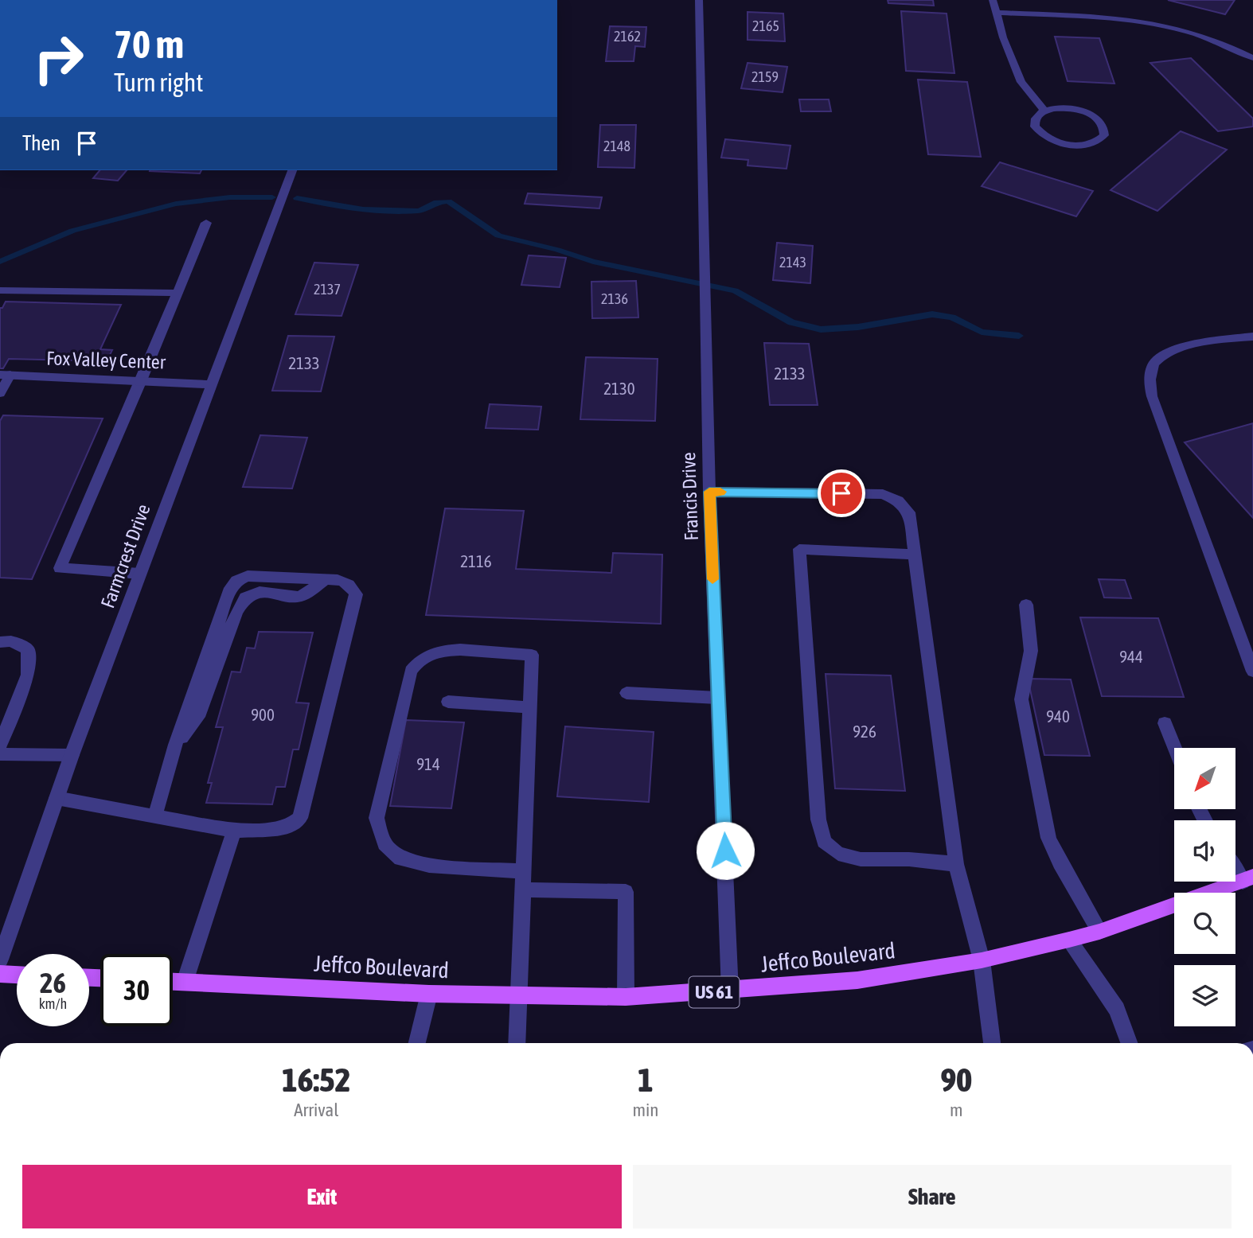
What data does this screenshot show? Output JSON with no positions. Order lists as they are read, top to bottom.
{
  "streets": {
    "main road": ["Jeffco Boulevard", "US 61"],
    "street": ["Fox Valley Center", "Francis Drive", "Farmcrest Drive"]
  },
  "crossings": [
    ["Fox Valley Center", "Farmcrest Drive"],
    ["Francis Drive", "Jeffco Boulevard"]
  ],
  "house_numbers": [
    "2165",
    "2162",
    "2159",
    "2148",
    "2143",
    "2137",
    "2136",
    "2133",
    "2133",
    "2130",
    "2116",
    "944",
    "900",
    "940",
    "926",
    "914"
  ],
  "north": "bottom left",
  "page": {
    "turn": ["70 m", "Turn right"],
    "then": "Then",
    "speed": "26 km/h",
    "limit": "30",
    "eta": [
      "16:52",
      "Arrival",
      "1",
      "min",
      "90",
      "m"
    ],
    "buttons": ["Exit", "Share"]
  }
}
